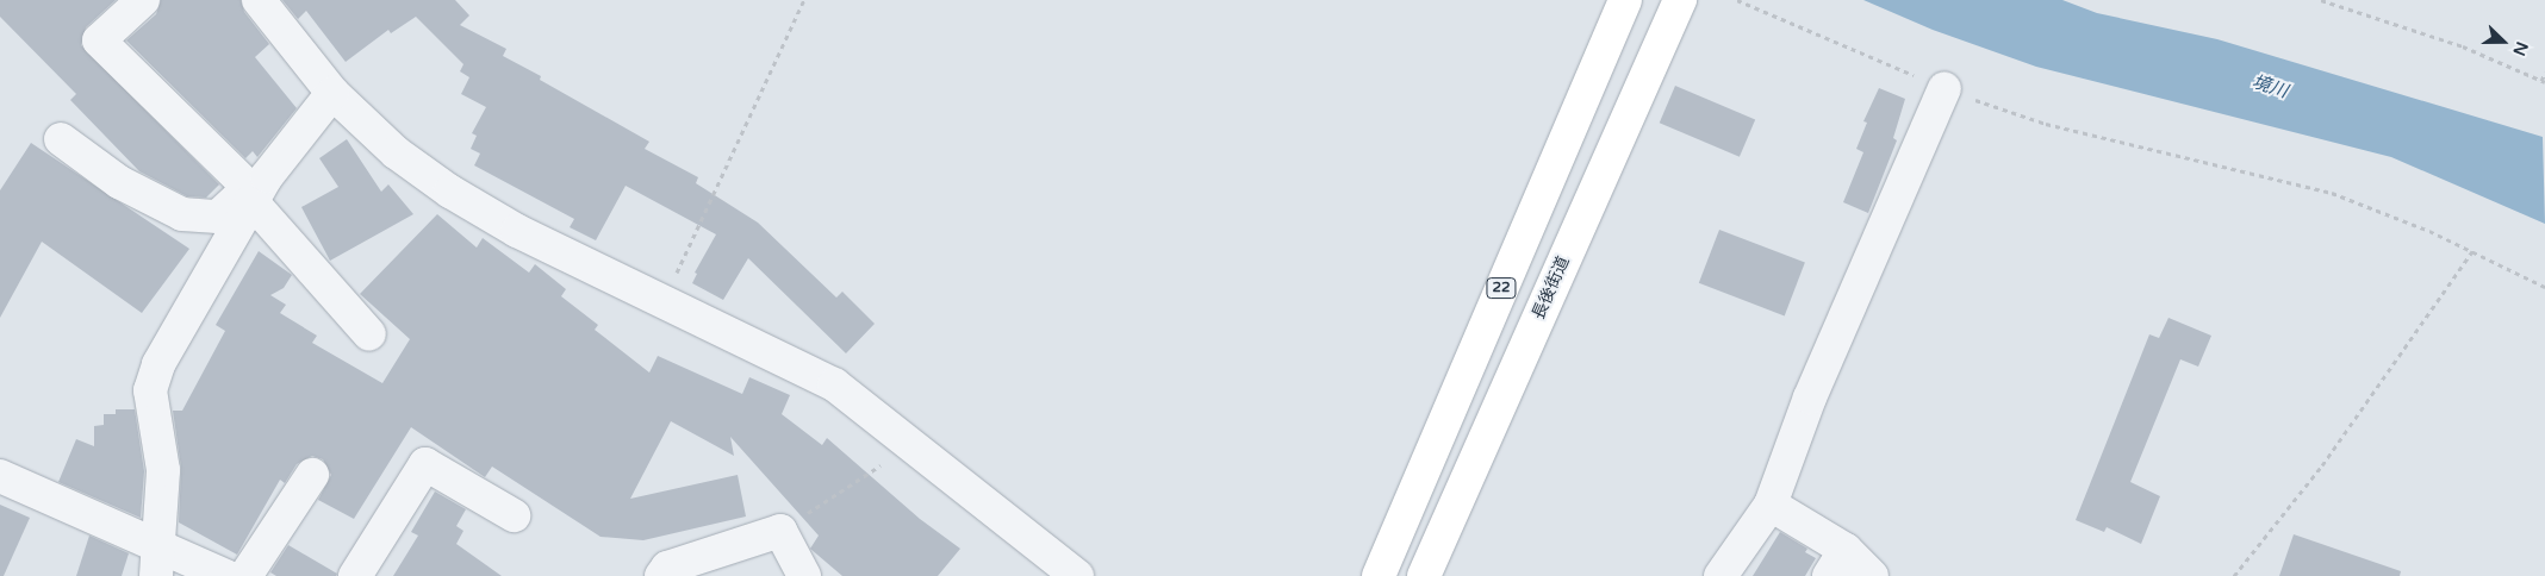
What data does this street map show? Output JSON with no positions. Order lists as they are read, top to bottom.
{
  "streets": {
    "main road": ["22", "長後街道"]
  },
  "water": ["境川"],
  "north": "right"
}
